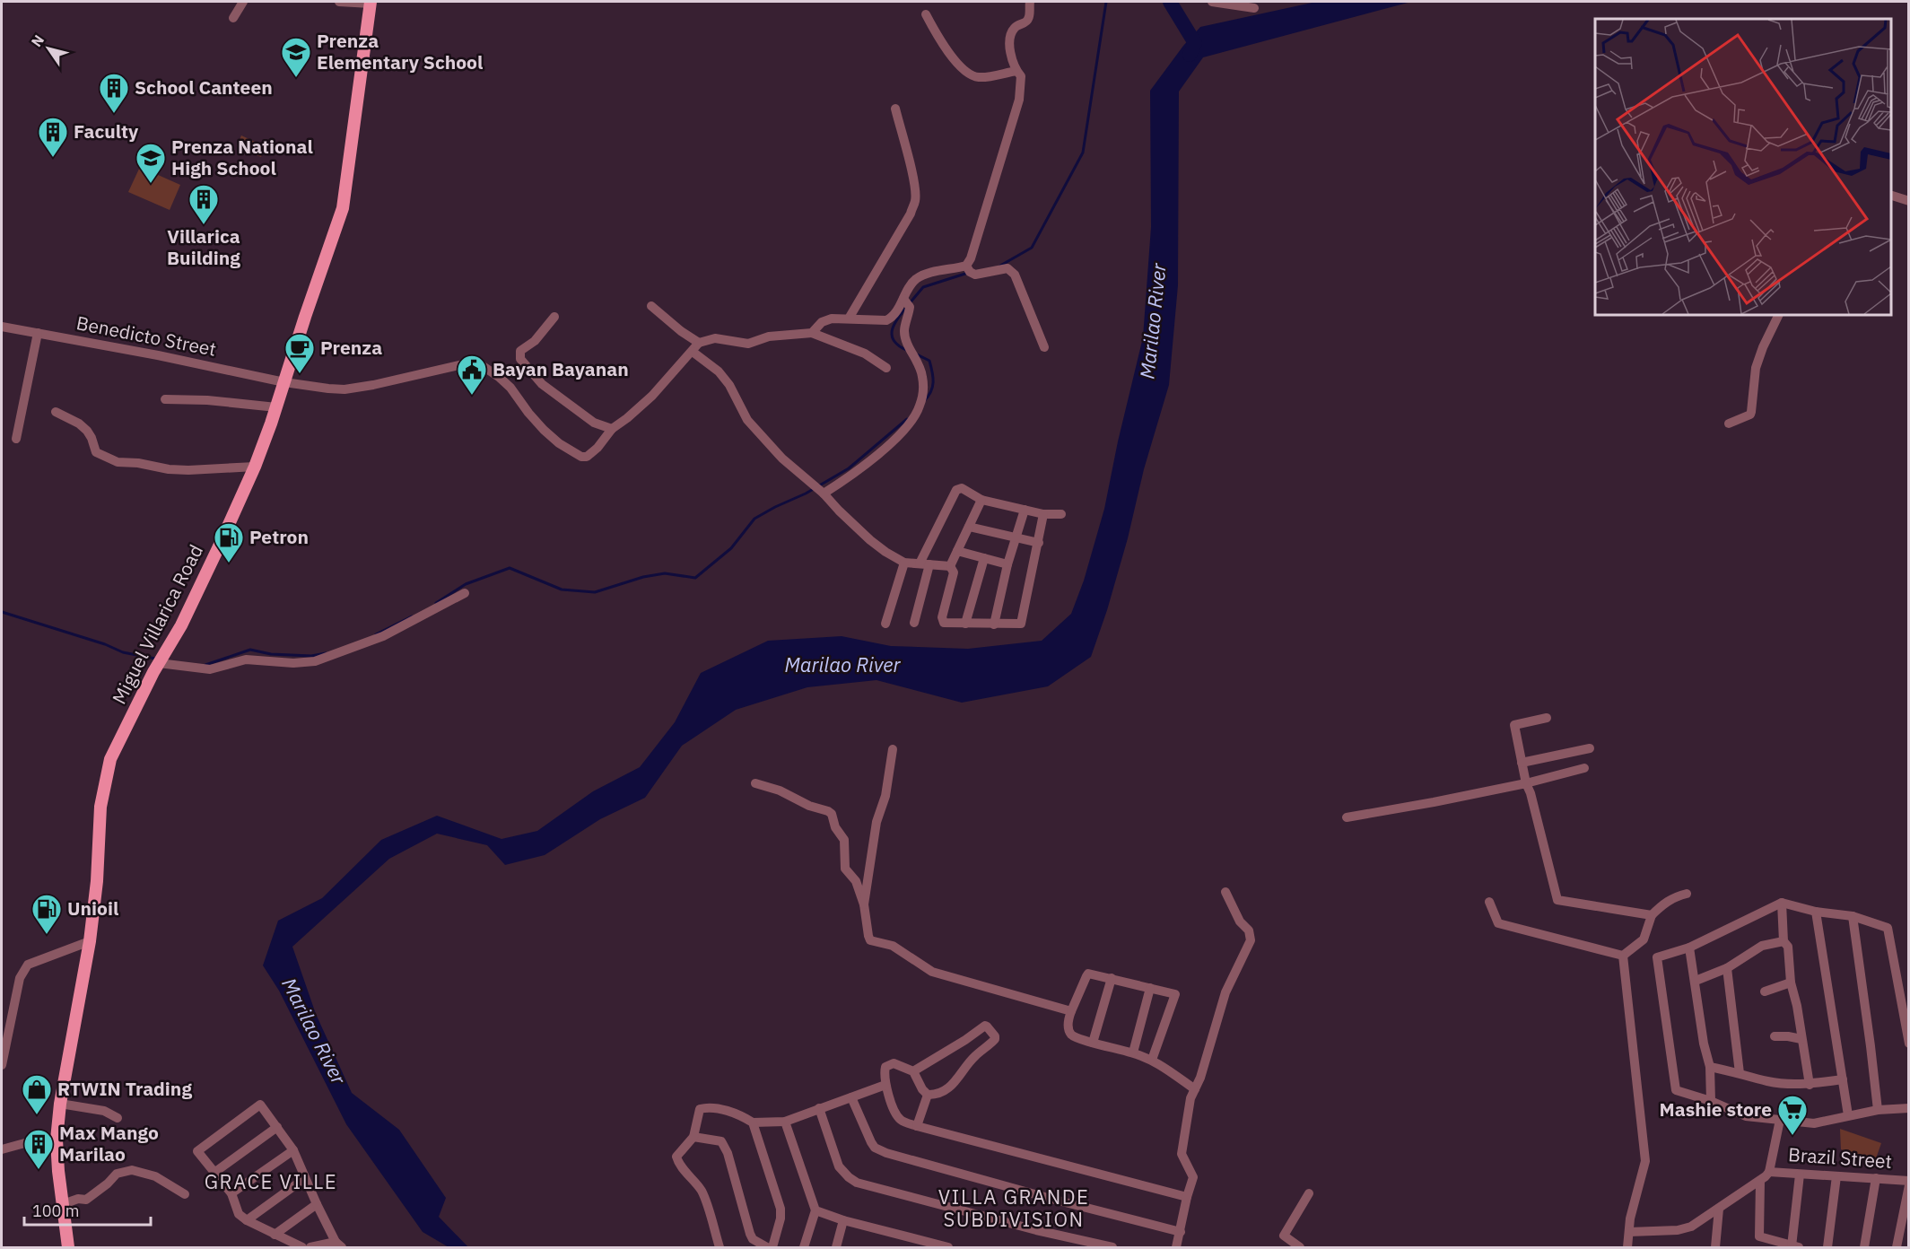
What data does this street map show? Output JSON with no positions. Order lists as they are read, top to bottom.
{
  "streets": {
    "main road": ["Miguel Villarica Road"],
    "street": ["Benedicto Street", "Brazil Street"]
  },
  "crossings": [
    ["Benedicto Street", "Miguel Villarica Road"]
  ],
  "districts": ["GRACE VILLE", "VILLA GRANDE SUBDIVISION"],
  "water": ["Marilao River"],
  "places": {
    "school or university": ["Prenza Elementary School", "Prenza National High School"],
    "building": [
      "School Canteen",
      "Faculty",
      "Villarica Building",
      "Max Mango Marilao"
    ],
    "cafe": ["Prenza"],
    "public building": ["Bayan Bayanan"],
    "fuel station": ["Petron", "Unioil"],
    "shop": ["RTWIN Trading"],
    "supermarket": ["Mashie store"]
  },
  "scale_bar": "100 m",
  "north": "top left"
}
